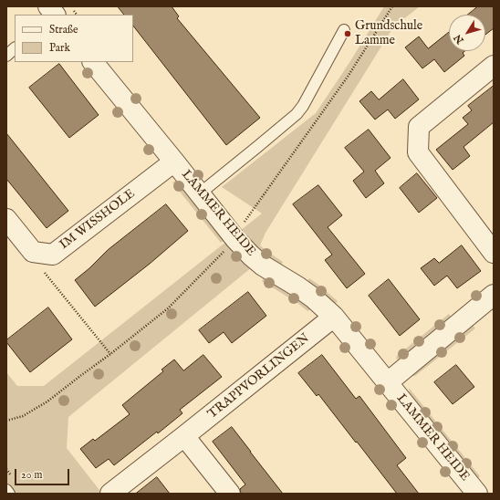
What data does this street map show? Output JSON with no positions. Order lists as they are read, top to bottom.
{
  "streets": {
    "street": ["LAMMER HEIDE", "IM WISSHOLE", "TRAPPVORLINGEN"]
  },
  "crossings": [
    ["LAMMER HEIDE", "IM WISSHOLE"],
    ["LAMMER HEIDE", "TRAPPVORLINGEN"]
  ],
  "places": ["Grundschule Lamme"],
  "legend": ["Straße", "Park"],
  "scale_bar": "20 m",
  "north": "bottom left"
}
